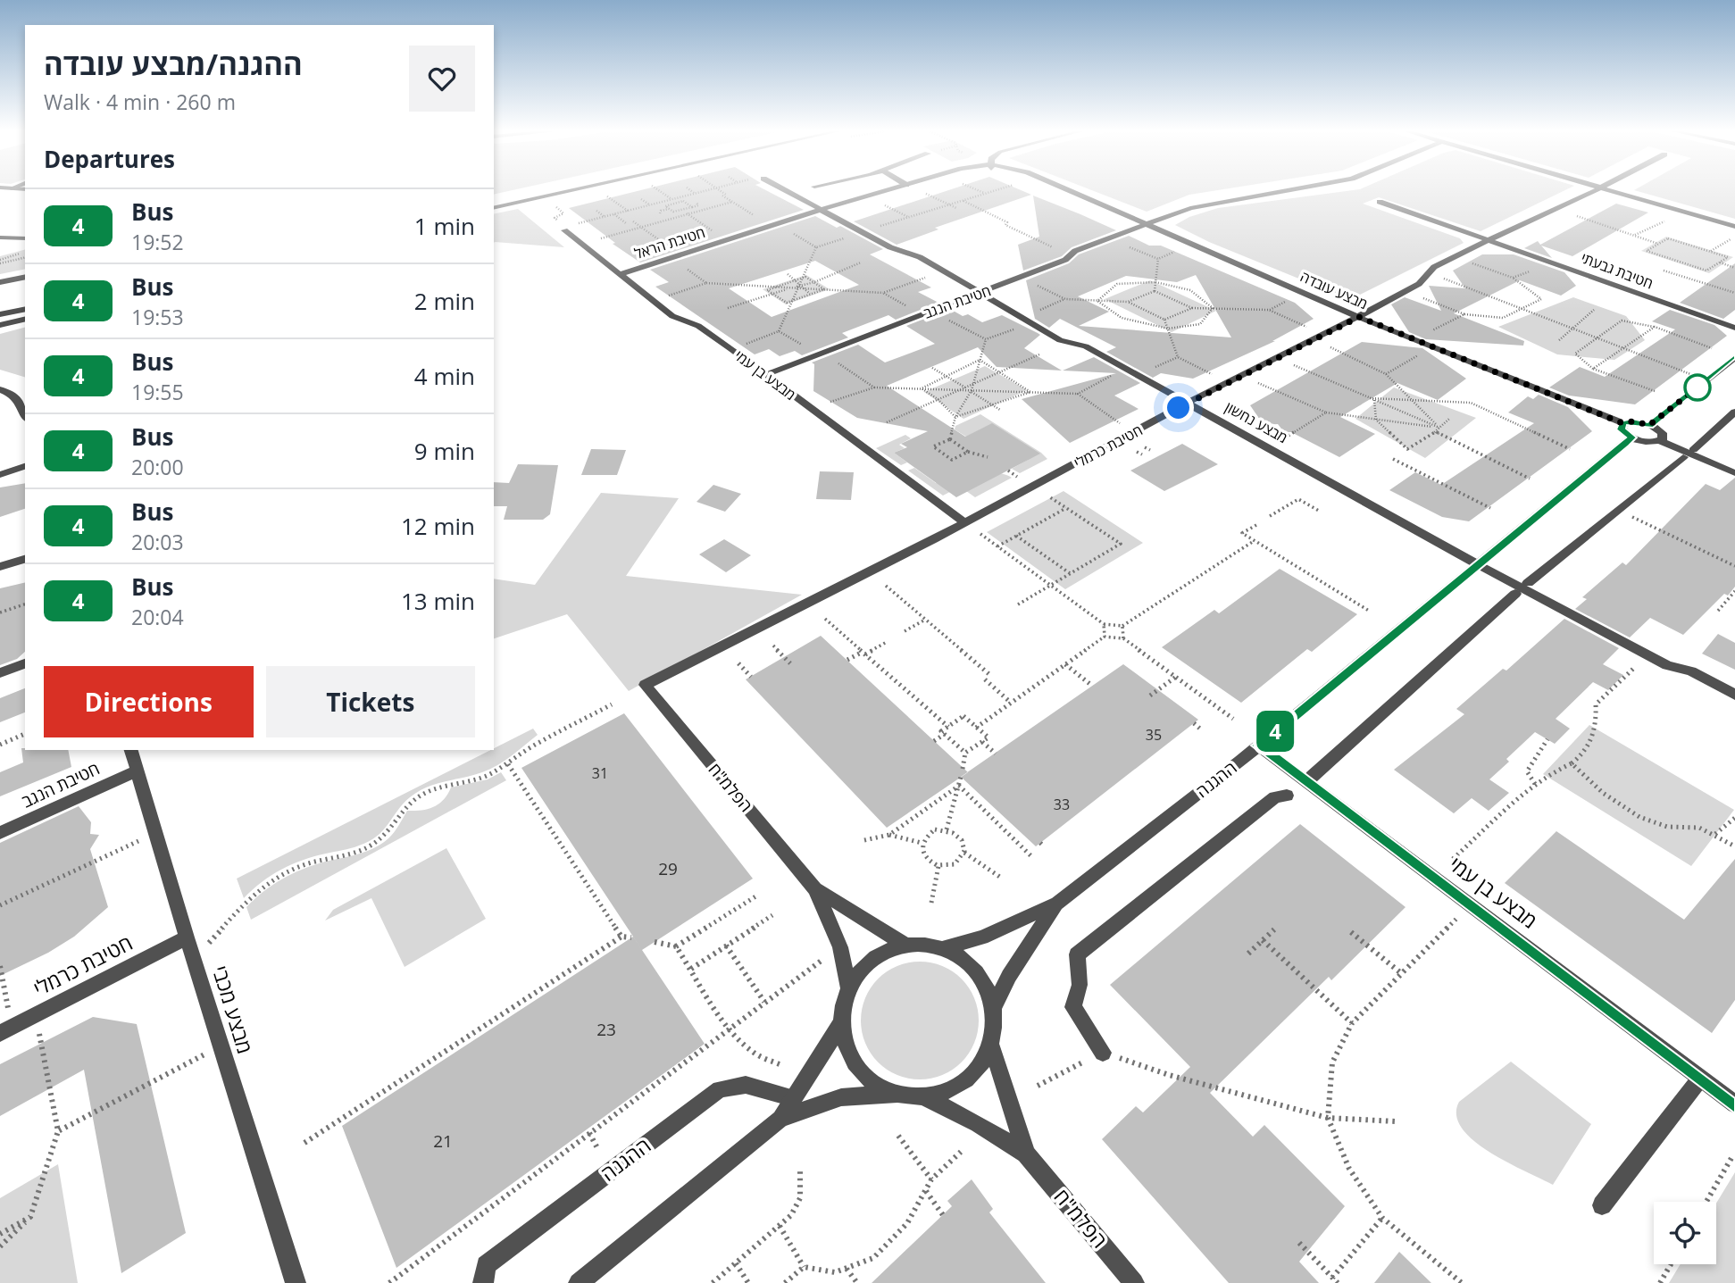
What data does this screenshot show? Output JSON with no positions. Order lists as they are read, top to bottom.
{
  "streets": {
    "street": [
      "חטיבת הראל",
      "חטיבת גבעתי",
      "מבצע עובדה",
      "חטיבת הנגב",
      "מבצע בן עמי",
      "מבצע נחשון",
      "חטיבת כרמלי",
      "ההגנה",
      "הפלמ\"ח",
      "מבצע מכבי"
    ]
  },
  "crossings": [
    ["חטיבת הראל", "מבצע בן עמי"],
    ["חטיבת הראל", "מבצע נחשון"],
    ["חטיבת גבעתי", "חטיבת כרמלי"],
    ["מבצע עובדה", "חטיבת הנגב"],
    ["מבצע עובדה", "חטיבת כרמלי"],
    ["חטיבת הנגב", "מבצע בן עמי"],
    ["חטיבת הנגב", "מבצע נחשון"],
    ["חטיבת הנגב", "מבצע מכבי"],
    ["מבצע בן עמי", "חטיבת כרמלי"],
    ["מבצע בן עמי", "ההגנה"],
    ["מבצע נחשון", "חטיבת כרמלי"],
    ["מבצע נחשון", "ההגנה"],
    ["חטיבת כרמלי", "הפלמ\"ח"],
    ["חטיבת כרמלי", "מבצע מכבי"],
    ["ההגנה", "הפלמ\"ח"]
  ],
  "lines": ["bus line 4"],
  "house_numbers": [
    "35",
    "31",
    "33",
    "29",
    "23",
    "21"
  ],
  "page": {
    "on_map": "4",
    "heading": [
      ["ההגנה/מבצע עובדה", "Walk · 4 min · 260 m"],
      "Departures"
    ],
    "list": [
      {
        "mark": "4",
        "name": "Bus",
        "note": "19:52",
        "value": "1 min"
      },
      {
        "mark": "4",
        "name": "Bus",
        "note": "19:53",
        "value": "2 min"
      },
      {
        "mark": "4",
        "name": "Bus",
        "note": "19:55",
        "value": "4 min"
      },
      {
        "mark": "4",
        "name": "Bus",
        "note": "20:00",
        "value": "9 min"
      },
      {
        "mark": "4",
        "name": "Bus",
        "note": "20:03",
        "value": "12 min"
      },
      {
        "mark": "4",
        "name": "Bus",
        "note": "20:04",
        "value": "13 min"
      }
    ],
    "buttons": ["Directions", "Tickets"]
  }
}
